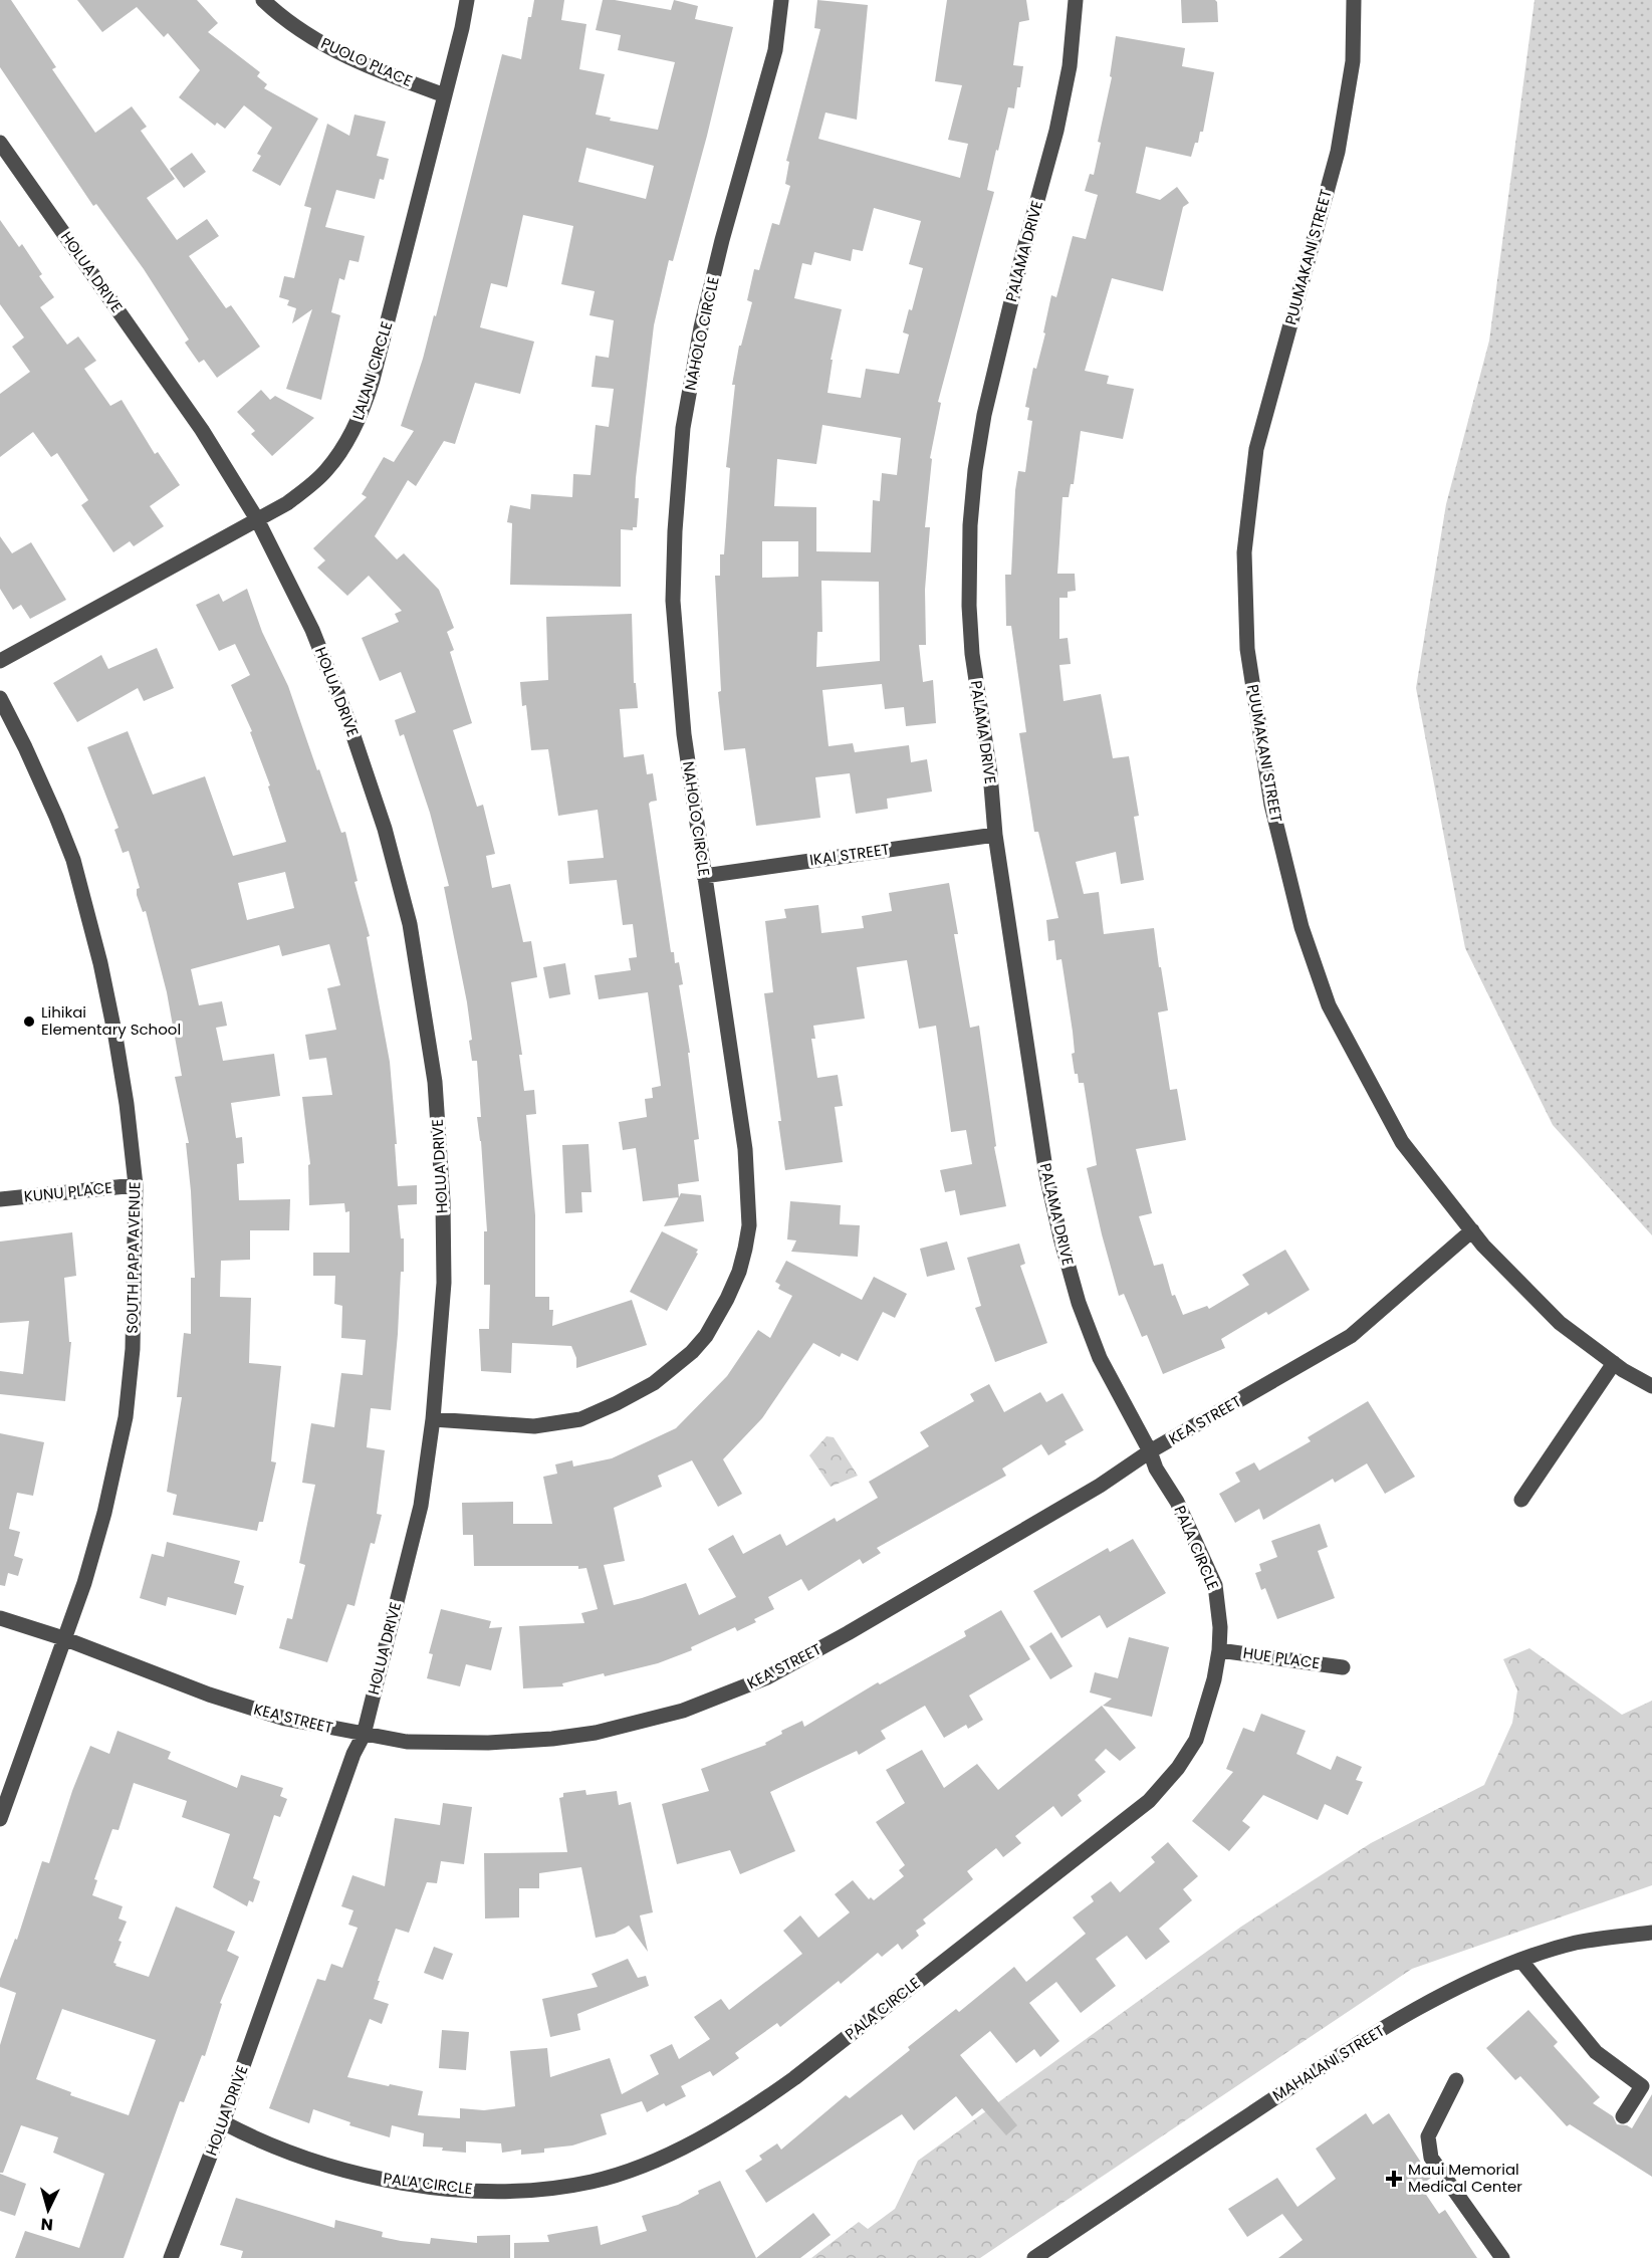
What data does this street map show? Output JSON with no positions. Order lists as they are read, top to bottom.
{
  "streets": {
    "street": [
      "PUOLO PLACE",
      "PALAMA DRIVE",
      "PUUMAKANI STREET",
      "HOLUA DRIVE",
      "NAHOLO CIRCLE",
      "LALANI CIRCLE",
      "IKAI STREET",
      "KUNU PLACE",
      "SOUTH PAPA AVENUE",
      "KEA STREET",
      "PALA CIRCLE",
      "HUE PLACE",
      "MAHALANI STREET"
    ]
  },
  "crossings": [
    ["PUOLO PLACE", "LALANI CIRCLE"],
    ["PALAMA DRIVE", "IKAI STREET"],
    ["PALAMA DRIVE", "KEA STREET"],
    ["PALAMA DRIVE", "PALA CIRCLE"],
    ["PUUMAKANI STREET", "KEA STREET"],
    ["HOLUA DRIVE", "NAHOLO CIRCLE"],
    ["HOLUA DRIVE", "LALANI CIRCLE"],
    ["HOLUA DRIVE", "KEA STREET"],
    ["HOLUA DRIVE", "PALA CIRCLE"],
    ["NAHOLO CIRCLE", "IKAI STREET"],
    ["KUNU PLACE", "SOUTH PAPA AVENUE"],
    ["SOUTH PAPA AVENUE", "KEA STREET"],
    ["KEA STREET", "PALA CIRCLE"],
    ["PALA CIRCLE", "HUE PLACE"]
  ],
  "places": {
    "other": ["Lihikai Elementary School"],
    "health": ["Maui Memorial Medical Center"]
  },
  "north": "bottom"
}
